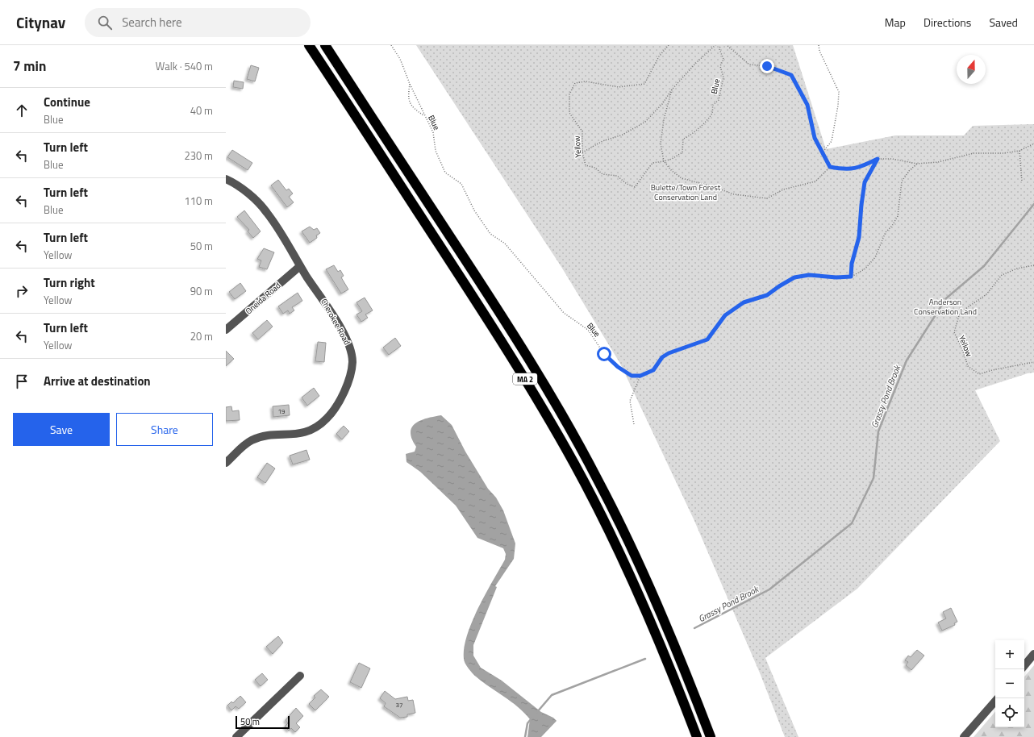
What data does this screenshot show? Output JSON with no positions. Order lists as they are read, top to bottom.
{
  "streets": {
    "highway": ["MA 2"],
    "street": ["Oneida Road", "Cherokee Road"],
    "path": ["Blue", "Yellow"]
  },
  "crossings": [
    ["Blue", "Yellow"],
    ["Oneida Road", "Cherokee Road"]
  ],
  "water": ["Grassy Pond Brook"],
  "parks": ["Bulette/Town Forest Conservation Land", "Anderson Conservation Land"],
  "house_numbers": ["19", "37"],
  "scale_bar": "50 m",
  "north": "top",
  "page": {
    "header": "Citynav",
    "search": "Search here",
    "nav": ["Map", "Directions", "Saved"],
    "heading": ["7 min", "Walk · 540 m"],
    "list": [
      ["Continue", "Blue", "40 m"],
      ["Turn left", "Blue", "230 m"],
      ["Turn left", "Blue", "110 m"],
      ["Turn left", "Yellow", "50 m"],
      ["Turn right", "Yellow", "90 m"],
      ["Turn left", "Yellow", "20 m"],
      "Arrive at destination"
    ],
    "buttons": ["Save", "Share"],
    "map_buttons": ["+", "−"],
    "scale": "50 m"
  }
}
